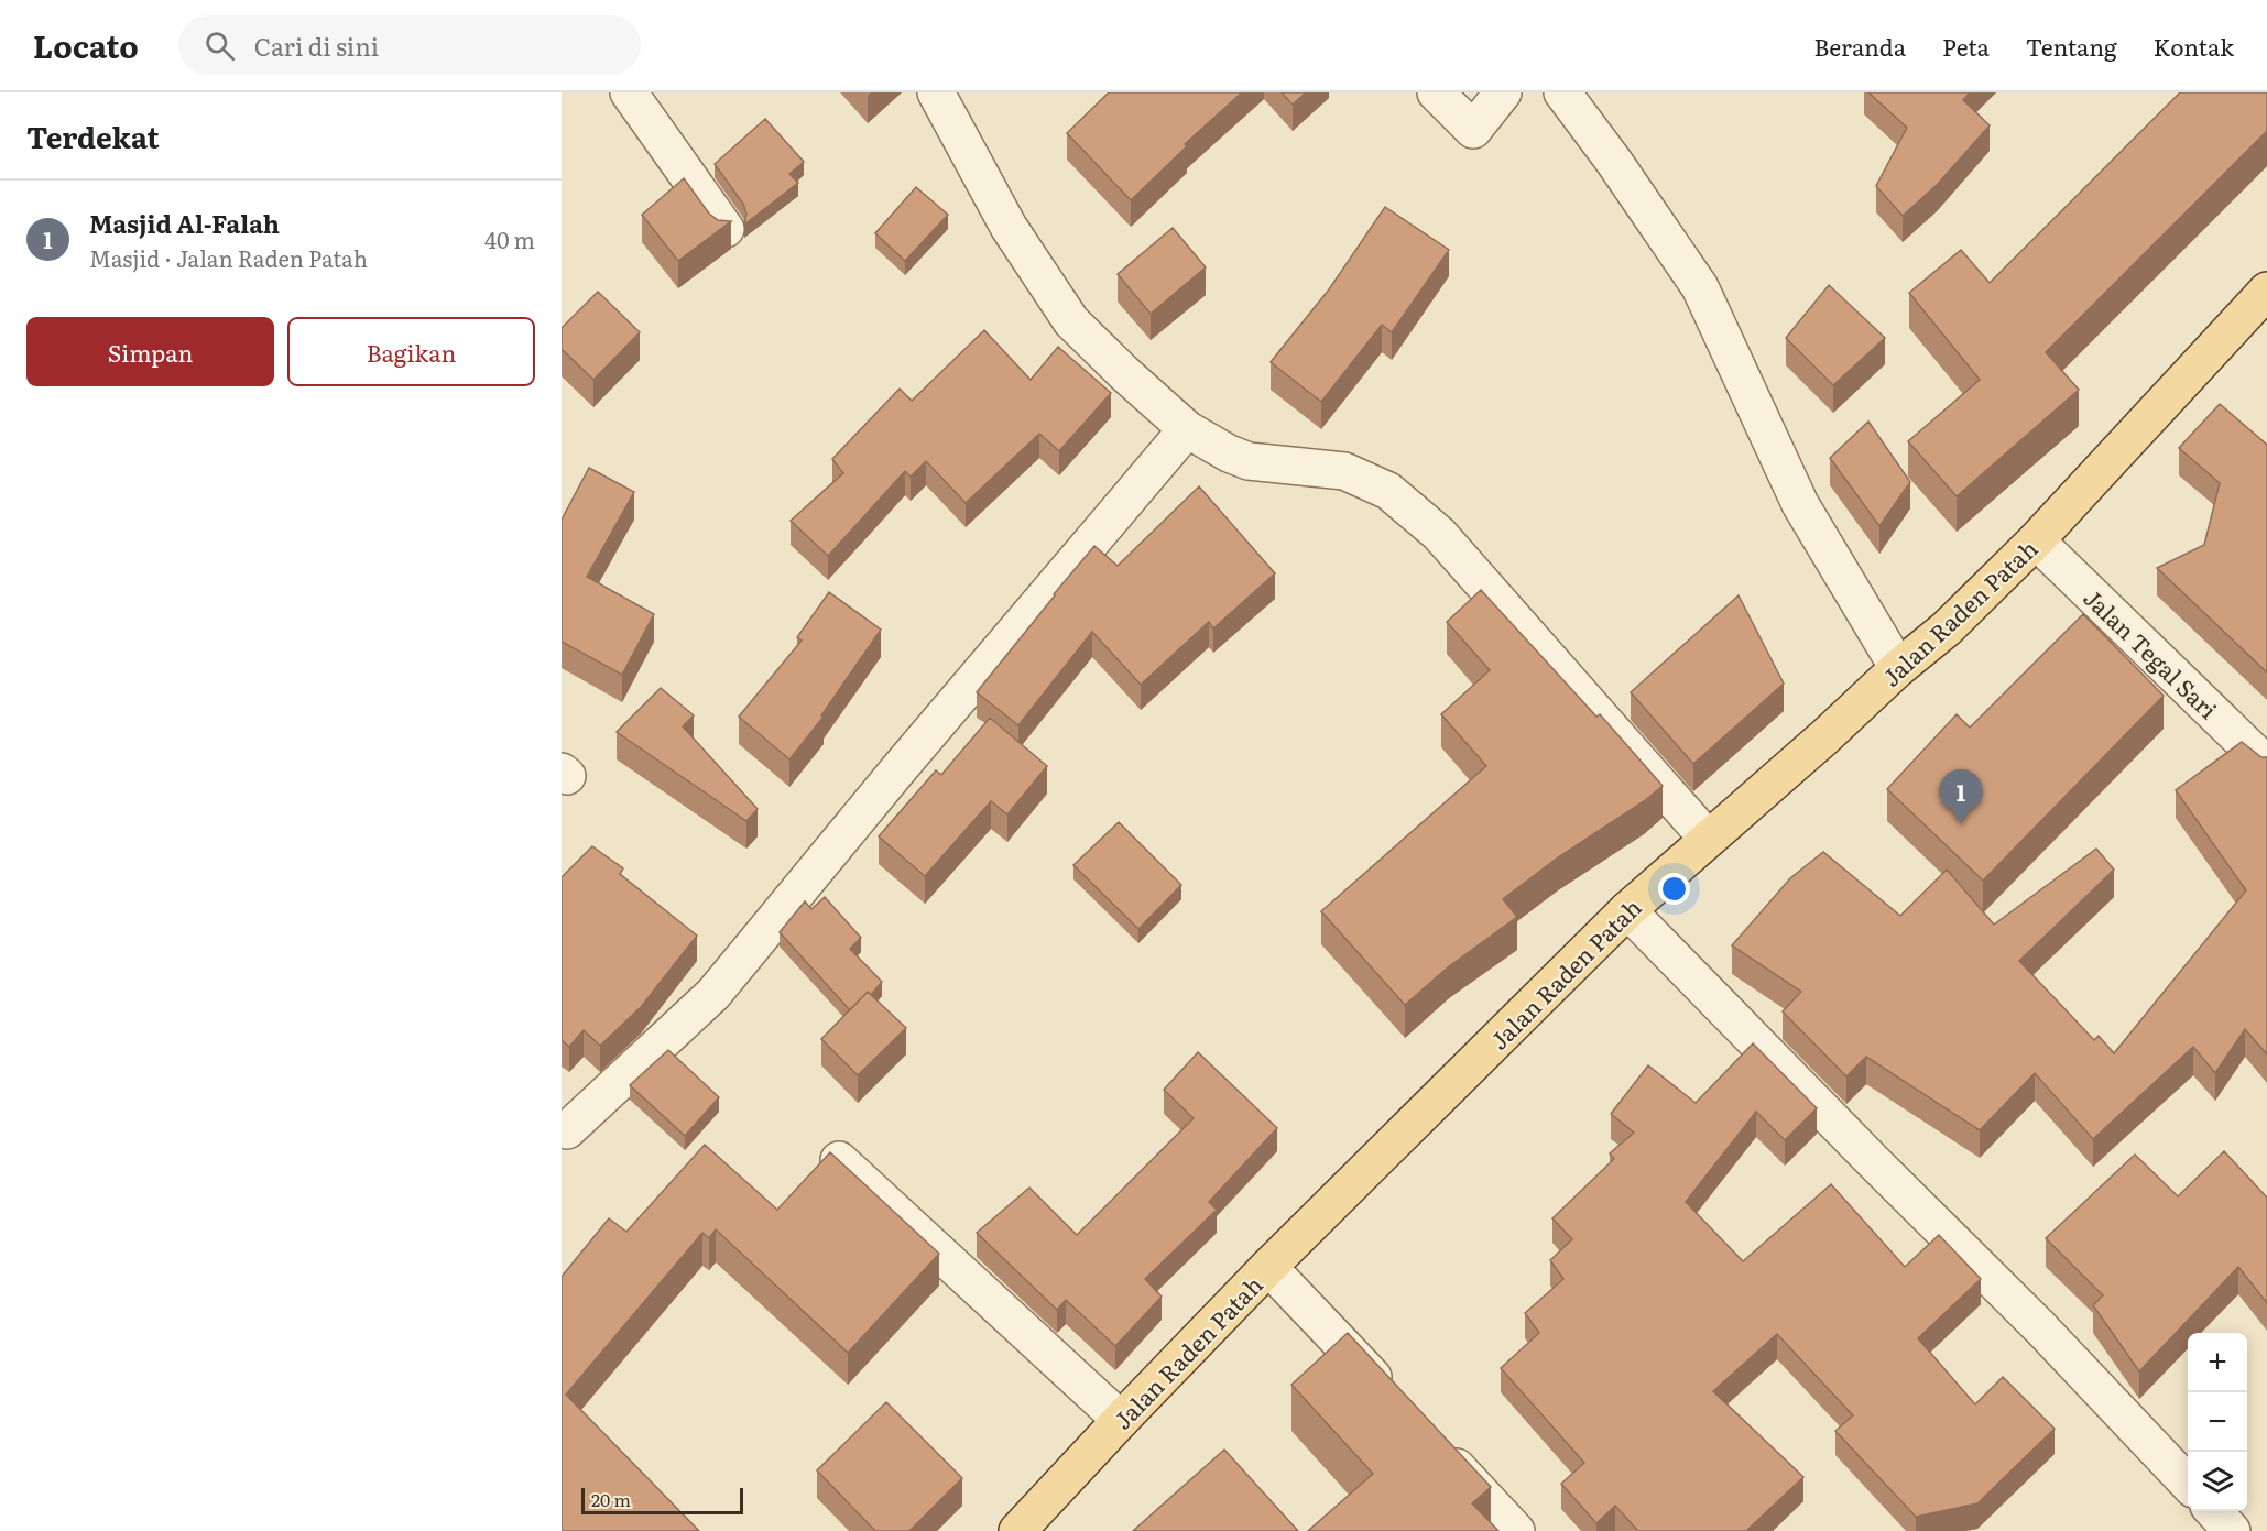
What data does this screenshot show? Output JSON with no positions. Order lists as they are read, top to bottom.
{
  "streets": {
    "main road": ["Jalan Raden Patah"],
    "street": ["Jalan Tegal Sari"]
  },
  "crossings": [
    ["Jalan Raden Patah", "Jalan Tegal Sari"]
  ],
  "scale_bar": "20 m",
  "page": {
    "header": "Locato",
    "search": "Cari di sini",
    "nav": [
      "Beranda",
      "Peta",
      "Tentang",
      "Kontak"
    ],
    "heading": "Terdekat",
    "list": [
      {
        "mark": "1",
        "name": "Masjid Al-Falah",
        "note": "Masjid · Jalan Raden Patah",
        "value": "40 m"
      }
    ],
    "buttons": ["Simpan", "Bagikan"],
    "pins": "1",
    "map_buttons": ["+", "−"],
    "scale": "20 m"
  }
}
